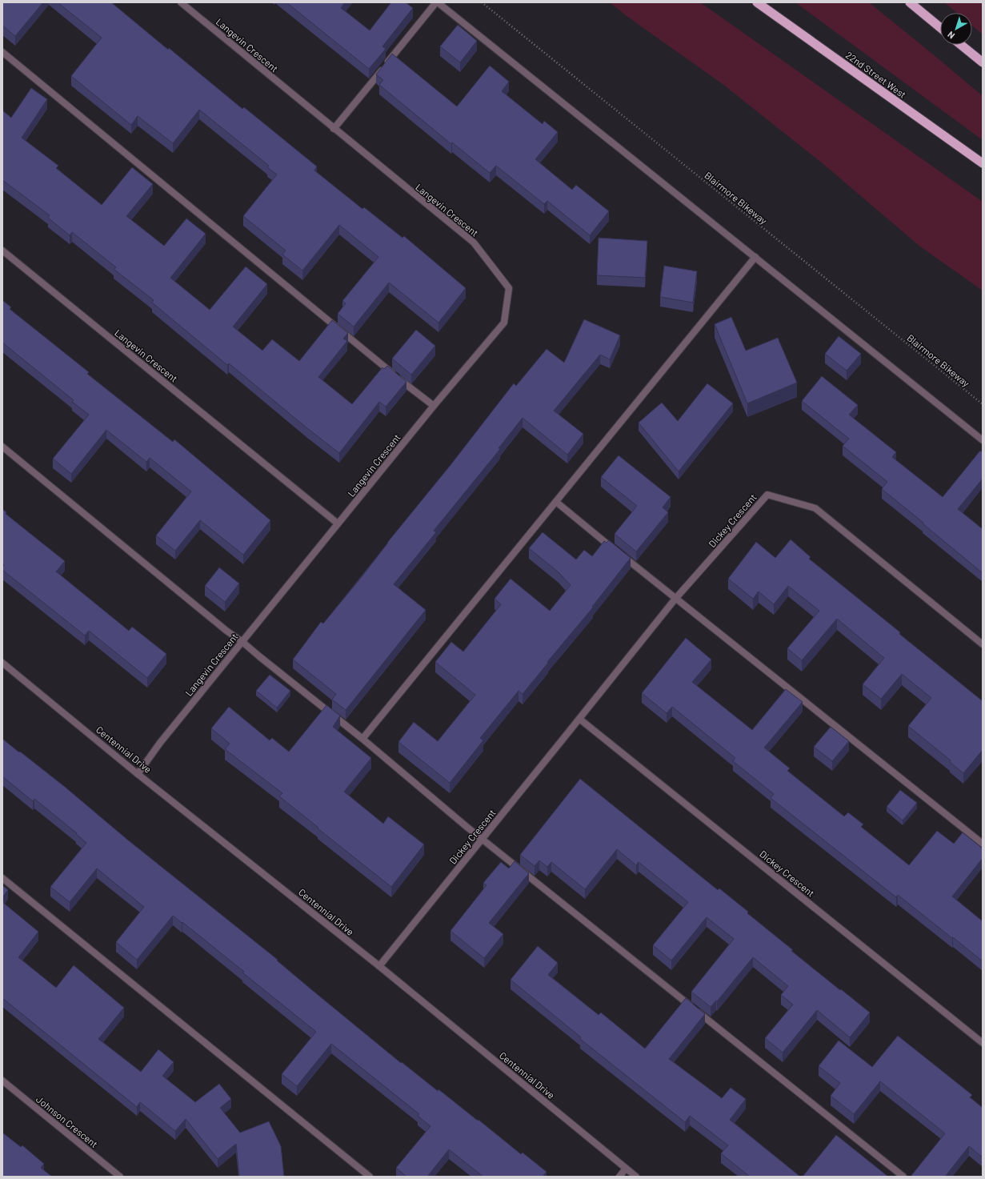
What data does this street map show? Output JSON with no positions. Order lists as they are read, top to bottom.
{
  "streets": {
    "highway": ["22nd Street West"],
    "street": [
      "Langevin Crescent",
      "Dickey Crescent",
      "Centennial Drive",
      "Johnson Crescent"
    ],
    "path": ["Blairmore Bikeway"]
  },
  "crossings": [
    ["Langevin Crescent", "Centennial Drive"],
    ["Dickey Crescent", "Centennial Drive"]
  ],
  "north": "bottom left"
}
